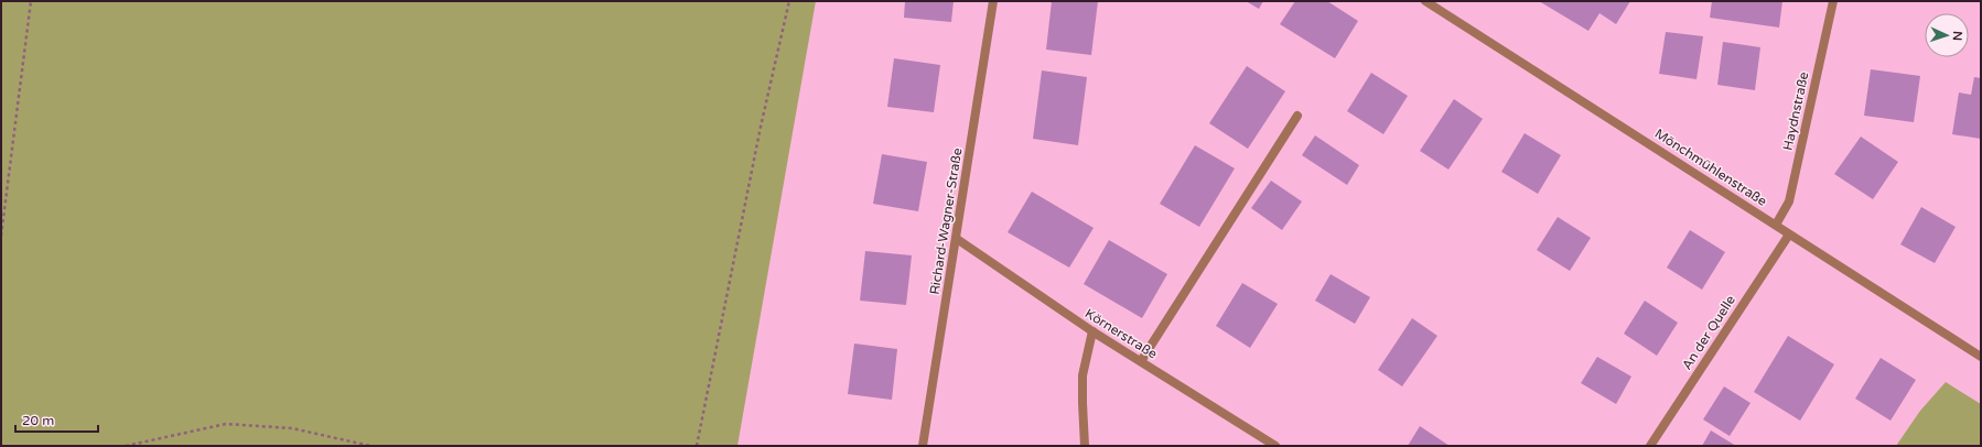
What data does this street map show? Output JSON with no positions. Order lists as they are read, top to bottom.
{
  "streets": {
    "street": [
      "Haydnstraße",
      "Mönchmühlenstraße",
      "Richard-Wagner-Straße",
      "An der Quelle",
      "Körnerstraße"
    ]
  },
  "crossings": [
    ["Haydnstraße", "Mönchmühlenstraße"],
    ["Mönchmühlenstraße", "An der Quelle"],
    ["Richard-Wagner-Straße", "Körnerstraße"]
  ],
  "scale_bar": "20 m",
  "north": "right"
}
